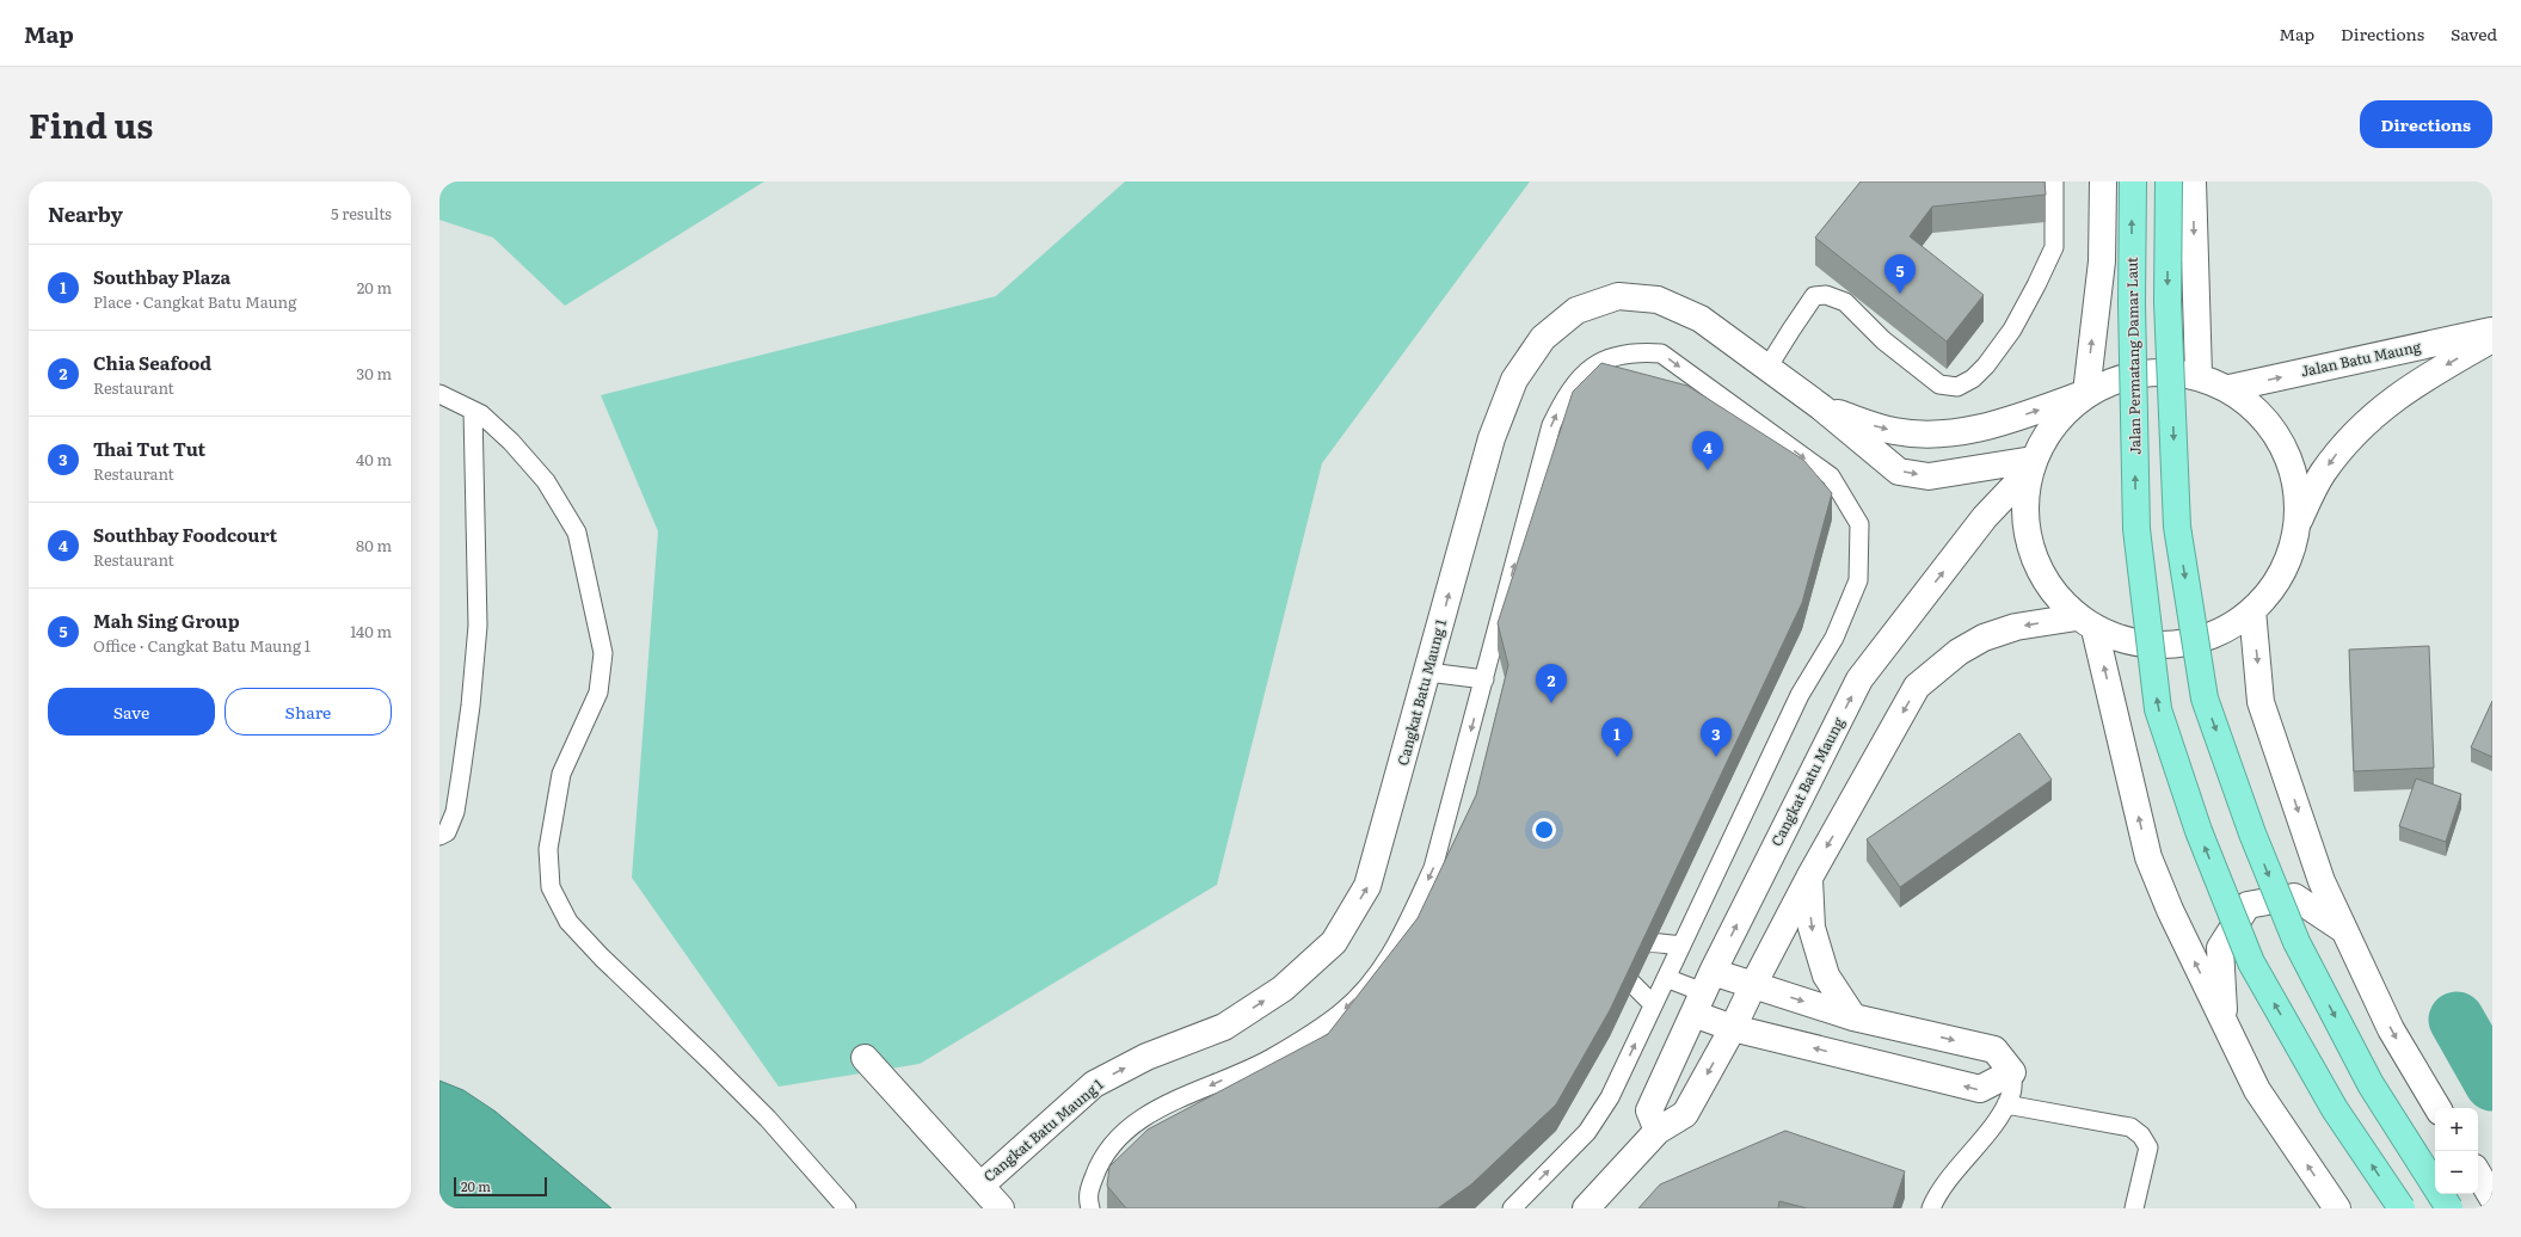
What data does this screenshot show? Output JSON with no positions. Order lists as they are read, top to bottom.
{
  "streets": {
    "highway": ["Jalan Permatang Damar Laut"],
    "street": ["Jalan Batu Maung", "Cangkat Batu Maung 1", "Cangkat Batu Maung"]
  },
  "crossings": [
    ["Jalan Batu Maung", "Cangkat Batu Maung 1"],
    ["Cangkat Batu Maung 1", "Cangkat Batu Maung"]
  ],
  "one_way": ["Cangkat Batu Maung 1", "Cangkat Batu Maung"],
  "scale_bar": "20 m",
  "page": {
    "header": "Map",
    "nav": ["Map", "Directions", "Saved"],
    "title": "Find us",
    "buttons": [
      "Directions",
      ["Save", "Share"]
    ],
    "heading": ["Nearby", "5 results"],
    "list": [
      {
        "mark": "1",
        "name": "Southbay Plaza",
        "note": "Place · Cangkat Batu Maung",
        "value": "20 m"
      },
      {
        "mark": "2",
        "name": "Chia Seafood",
        "note": "Restaurant",
        "value": "30 m"
      },
      {
        "mark": "3",
        "name": "Thai Tut Tut",
        "note": "Restaurant",
        "value": "40 m"
      },
      {
        "mark": "4",
        "name": "Southbay Foodcourt",
        "note": "Restaurant",
        "value": "80 m"
      },
      {
        "mark": "5",
        "name": "Mah Sing Group",
        "note": "Office · Cangkat Batu Maung 1",
        "value": "140 m"
      }
    ],
    "pins": [
      "5",
      "4",
      "2",
      "1",
      "3"
    ],
    "map_buttons": ["+", "−"],
    "scale": "20 m"
  }
}
